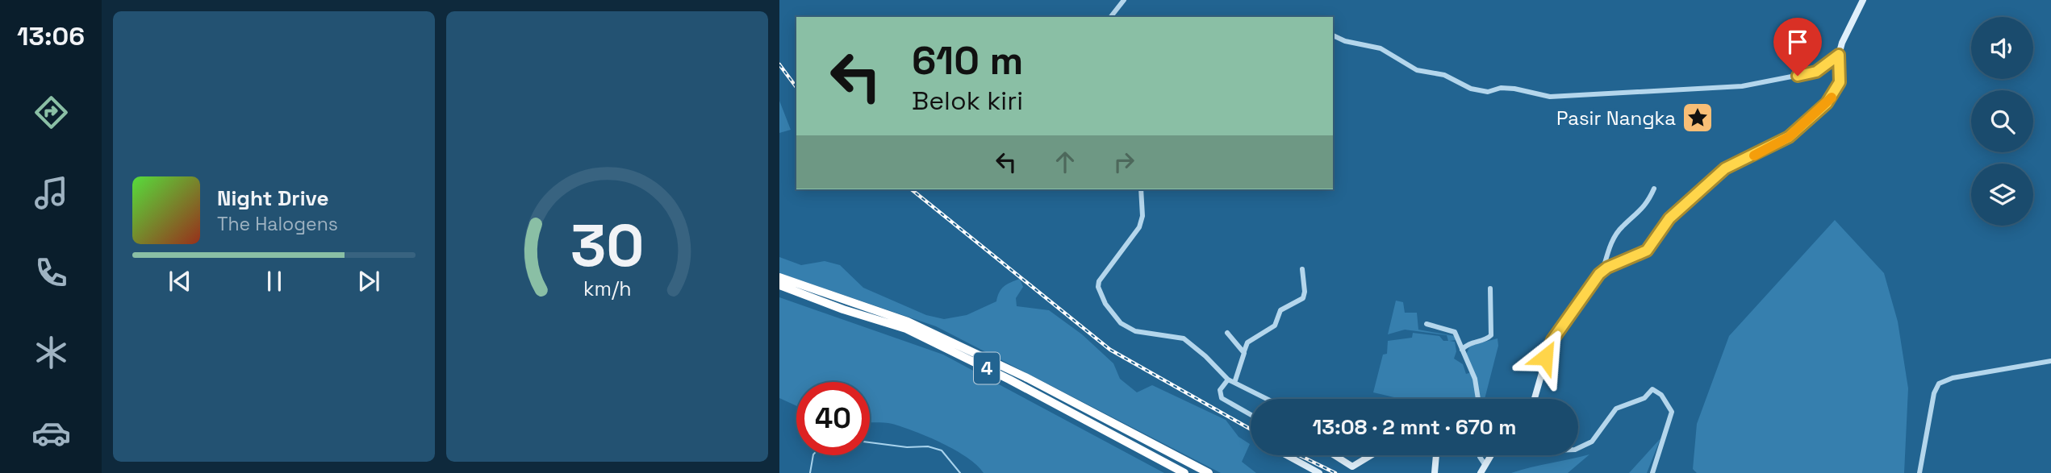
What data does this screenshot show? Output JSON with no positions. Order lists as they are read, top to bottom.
{
  "streets": {
    "highway": ["4"]
  },
  "places": {
    "place": ["Pasir Nangka"]
  },
  "page": {
    "tabs": "13:06",
    "turn": ["610 m", "Belok kiri"],
    "song": ["Night Drive", "The Halogens"],
    "limit": "40",
    "trip": "13:08 · 2 mnt · 670 m",
    "gauge": ["30", "km/h"]
  }
}
